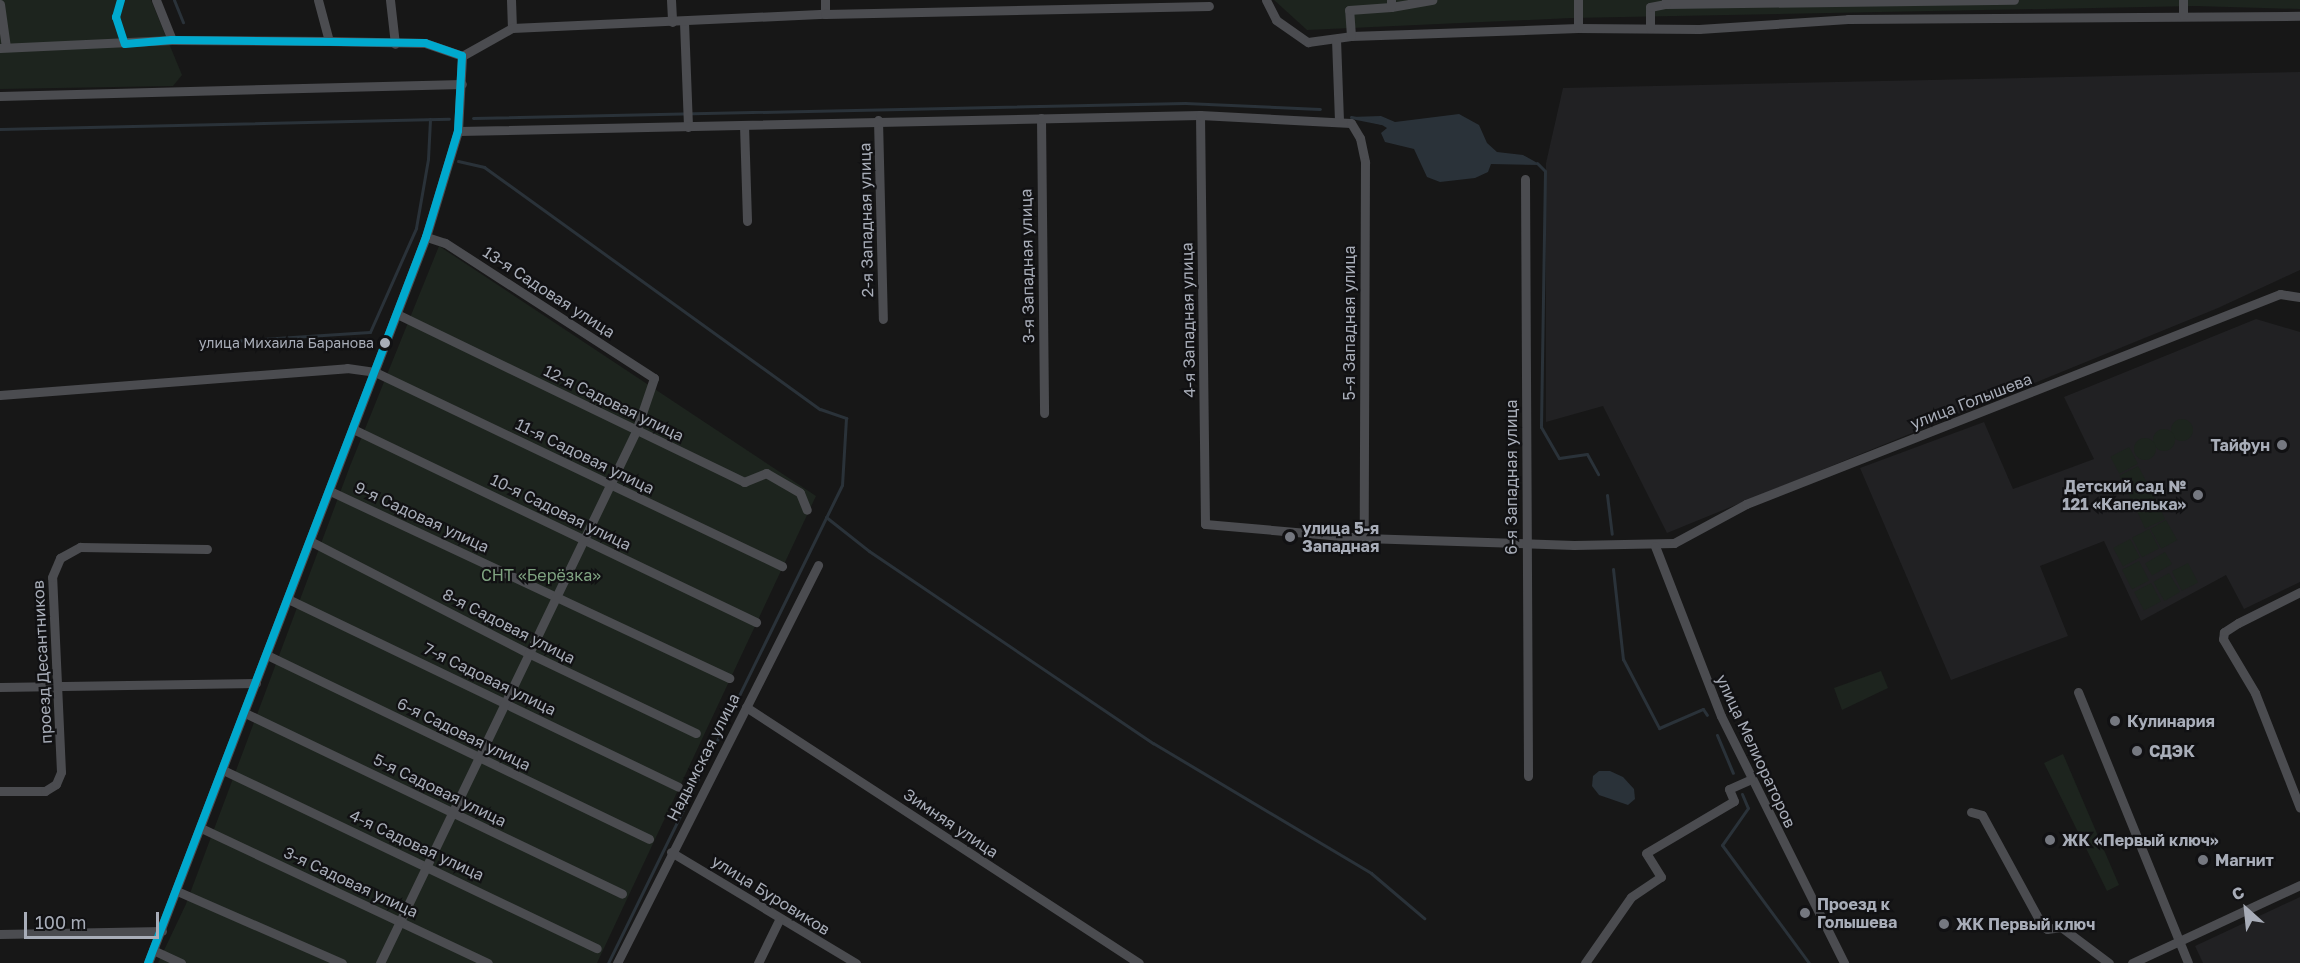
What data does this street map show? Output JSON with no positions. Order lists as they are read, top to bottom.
{
  "streets": {
    "street": [
      "2-я Западная улица",
      "3-я Западная улица",
      "13-я Садовая улица",
      "4-я Западная улица",
      "5-я Западная улица",
      "улица Голышева",
      "12-я Садовая улица",
      "11-я Садовая улица",
      "6-я Западная улица",
      "10-я Садовая улица",
      "9-я Садовая улица",
      "8-я Садовая улица",
      "проезд Десантников",
      "7-я Садовая улица",
      "6-я Садовая улица",
      "улица Мелиораторов",
      "Надымская улица",
      "5-я Садовая улица",
      "Зимняя улица",
      "4-я Садовая улица",
      "3-я Садовая улица",
      "улица Буровиков"
    ]
  },
  "crossings": [
    ["13-я Садовая улица", "12-я Садовая улица"],
    ["4-я Западная улица", "улица Голышева"],
    ["5-я Западная улица", "улица Голышева"],
    ["улица Голышева", "6-я Западная улица"],
    ["улица Голышева", "улица Мелиораторов"],
    ["Надымская улица", "Зимняя улица"],
    ["Надымская улица", "улица Буровиков"]
  ],
  "parks": ["СНТ «Берёзка»"],
  "places": [
    "улица Михаила Баранова",
    "Тайфун",
    "Детский сад № 121 «Капелька»",
    "улица 5-я Западная",
    "Кулинария",
    "СДЭК",
    "ЖК «Первый ключ»",
    "Магнит",
    "Проезд к Голышева",
    "ЖК Первый ключ"
  ],
  "scale_bar": "100 m",
  "north": "top left"
}
